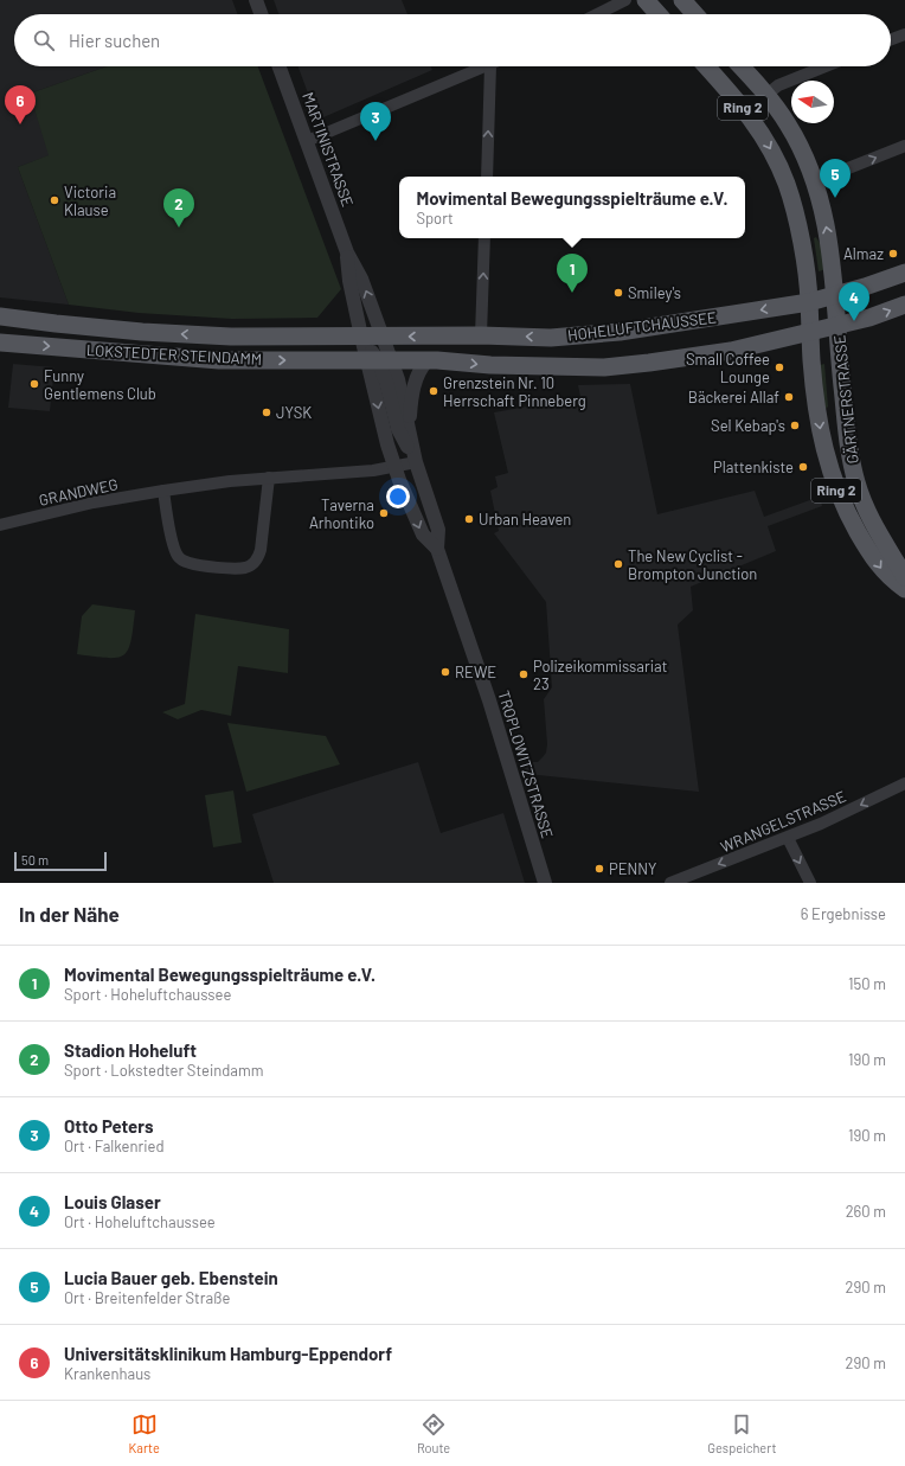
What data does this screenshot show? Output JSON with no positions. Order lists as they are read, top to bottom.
{
  "streets": {
    "main road": [
      "Ring 2",
      "HOHELUFTCHAUSSEE",
      "LOKSTEDTER STEINDAMM",
      "GÄRTNERSTRASSE"
    ],
    "street": [
      "MARTINISTRASSE",
      "GRANDWEG",
      "TROPLOWITZSTRASSE",
      "WRANGELSTRASSE"
    ]
  },
  "crossings": [
    ["Ring 2", "HOHELUFTCHAUSSEE"],
    ["Ring 2", "GÄRTNERSTRASSE"],
    ["MARTINISTRASSE", "HOHELUFTCHAUSSEE"],
    ["MARTINISTRASSE", "LOKSTEDTER STEINDAMM"],
    ["MARTINISTRASSE", "TROPLOWITZSTRASSE"],
    ["HOHELUFTCHAUSSEE", "LOKSTEDTER STEINDAMM"],
    ["HOHELUFTCHAUSSEE", "GÄRTNERSTRASSE"],
    ["HOHELUFTCHAUSSEE", "TROPLOWITZSTRASSE"],
    ["LOKSTEDTER STEINDAMM", "TROPLOWITZSTRASSE"],
    ["GRANDWEG", "TROPLOWITZSTRASSE"]
  ],
  "one_way": ["WRANGELSTRASSE"],
  "places": [
    "Victoria Klause",
    "Almaz",
    "Smiley's",
    "Small Coffee Lounge",
    "Funny Gentlemens Club",
    "Grenzstein Nr. 10 Herrschaft Pinneberg",
    "Bäckerei Allaf",
    "JYSK",
    "Sel Kebap's",
    "Plattenkiste",
    "Taverna Arhontiko",
    "Urban Heaven",
    "The New Cyclist - Brompton Junction",
    "REWE",
    "Polizeikommissariat 23",
    "PENNY"
  ],
  "scale_bar": "50 m",
  "north": "left",
  "page": {
    "search": "Hier suchen",
    "pins": [
      "6",
      "3",
      "5",
      "2",
      "1",
      "4"
    ],
    "popup": ["Movimental Bewegungsspielträume e.V.", "Sport"],
    "scale": "50 m",
    "heading": ["In der Nähe", "6 Ergebnisse"],
    "list": [
      {
        "mark": "1",
        "name": "Movimental Bewegungsspielträume e.V.",
        "note": "Sport · Hoheluftchaussee",
        "value": "150 m"
      },
      {
        "mark": "2",
        "name": "Stadion Hoheluft",
        "note": "Sport · Lokstedter Steindamm",
        "value": "190 m"
      },
      {
        "mark": "3",
        "name": "Otto Peters",
        "note": "Ort · Falkenried",
        "value": "190 m"
      },
      {
        "mark": "4",
        "name": "Louis Glaser",
        "note": "Ort · Hoheluftchaussee",
        "value": "260 m"
      },
      {
        "mark": "5",
        "name": "Lucia Bauer geb. Ebenstein",
        "note": "Ort · Breitenfelder Straße",
        "value": "290 m"
      },
      {
        "mark": "6",
        "name": "Universitätsklinikum Hamburg-Eppendorf",
        "note": "Krankenhaus",
        "value": "290 m"
      }
    ],
    "nav": ["Karte", "Route", "Gespeichert"]
  }
}
